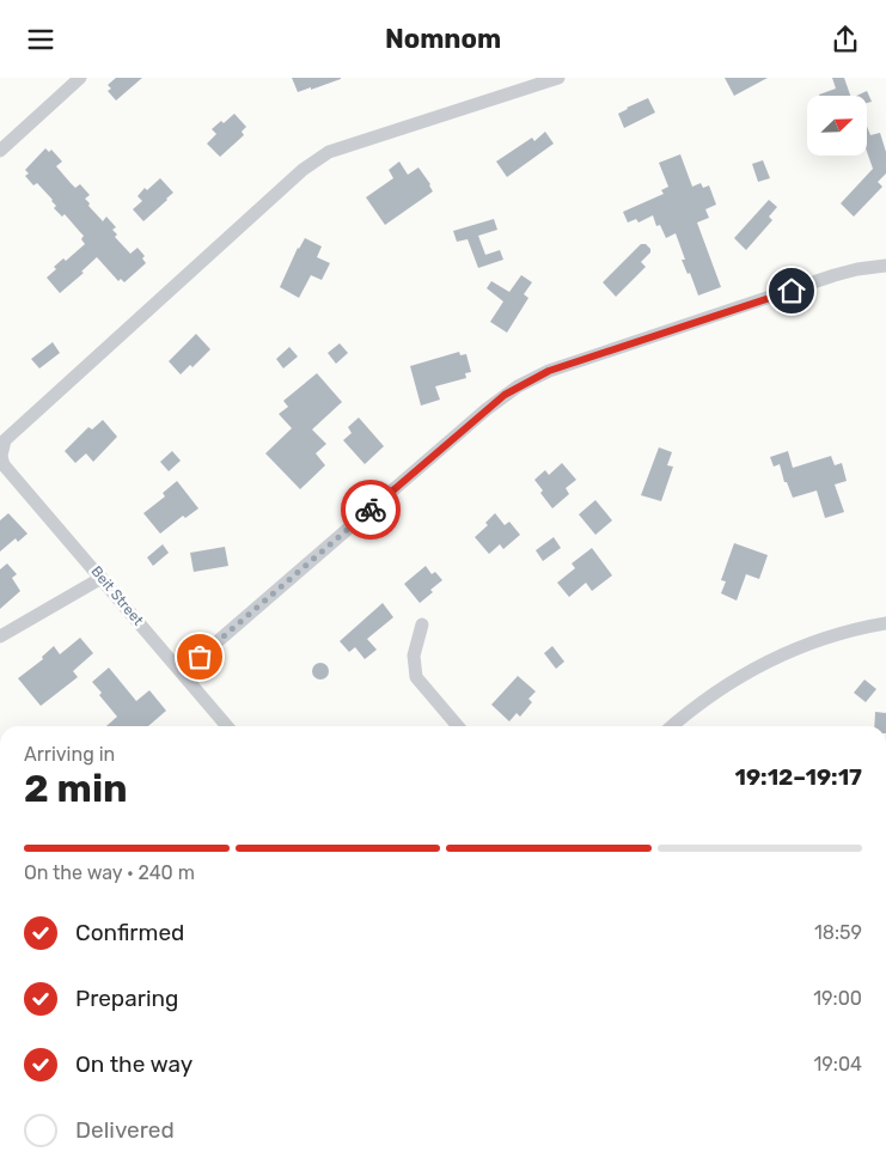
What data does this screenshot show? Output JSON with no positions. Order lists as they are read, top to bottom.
{
  "streets": {
    "street": ["Beit Street"]
  },
  "north": "top right",
  "page": {
    "header": "Nomnom",
    "heading": ["2 min", "Arriving in", "19:12–19:17"],
    "bar": "On the way · 240 m",
    "list": [
      ["Confirmed", "18:59"],
      ["Preparing", "19:00"],
      ["On the way", "19:04"],
      "Delivered"
    ]
  }
}
